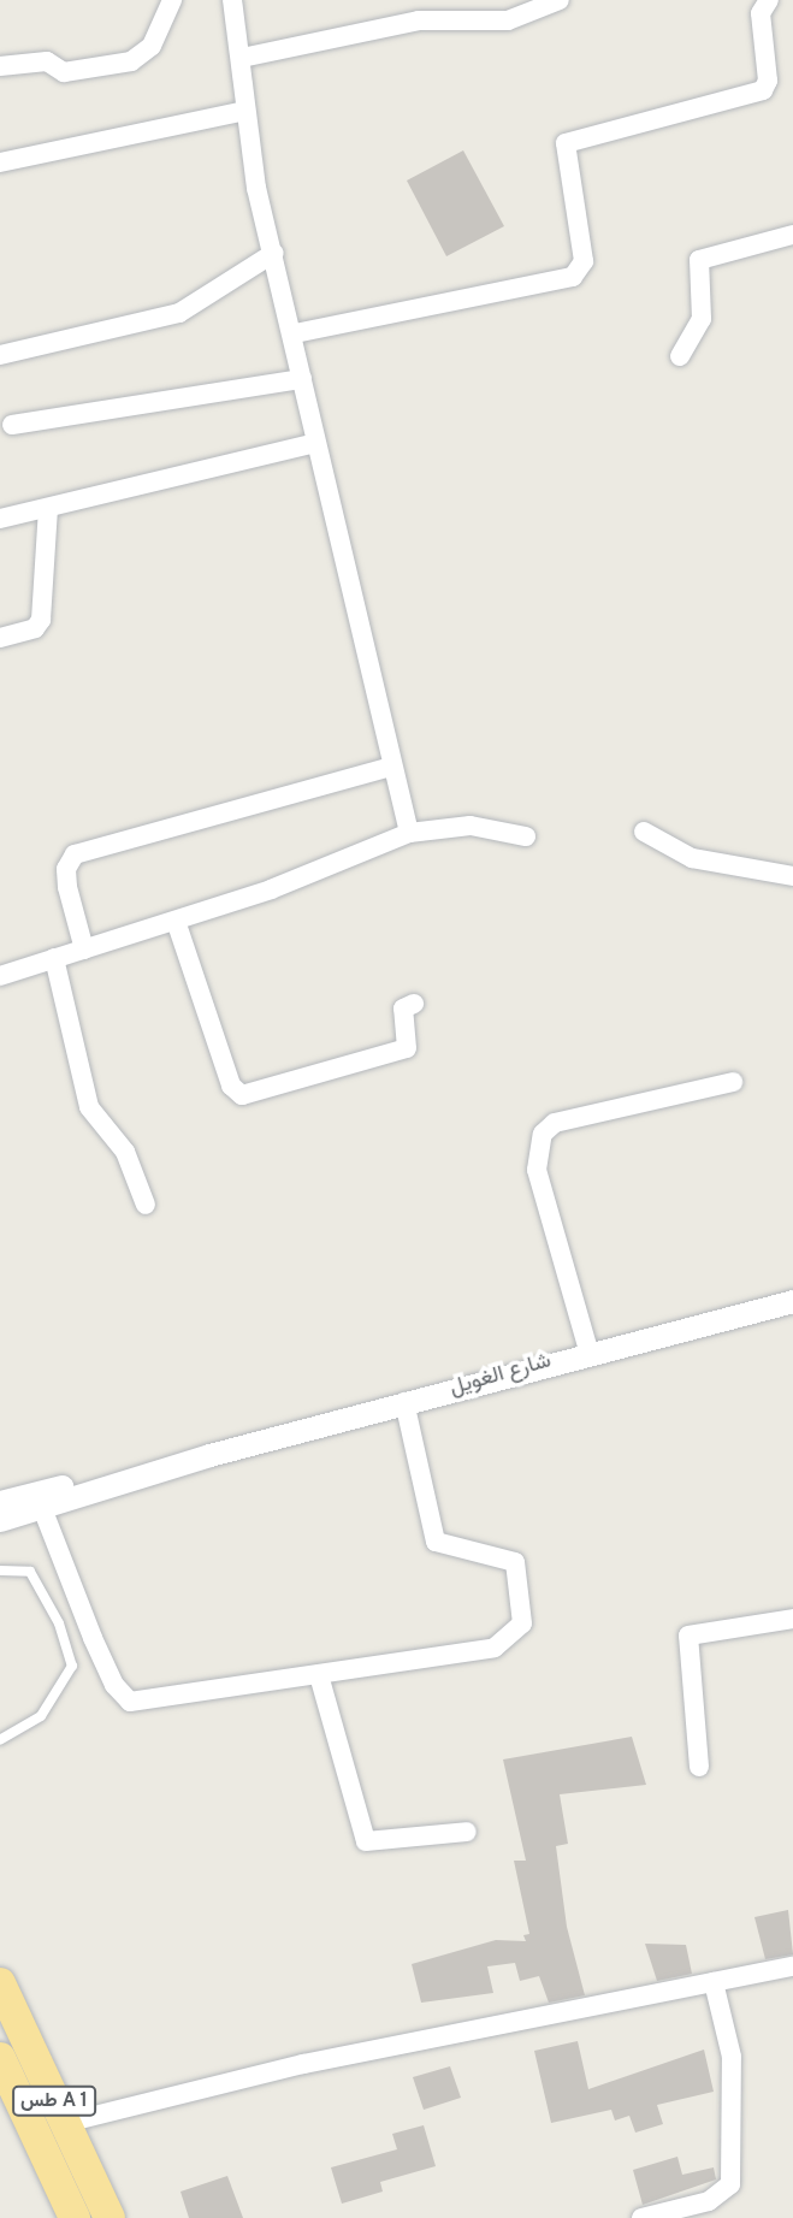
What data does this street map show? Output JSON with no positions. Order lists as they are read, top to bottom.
{
  "streets": {
    "highway": ["طس A 1"],
    "street": ["شارع الغويل"]
  }
}
